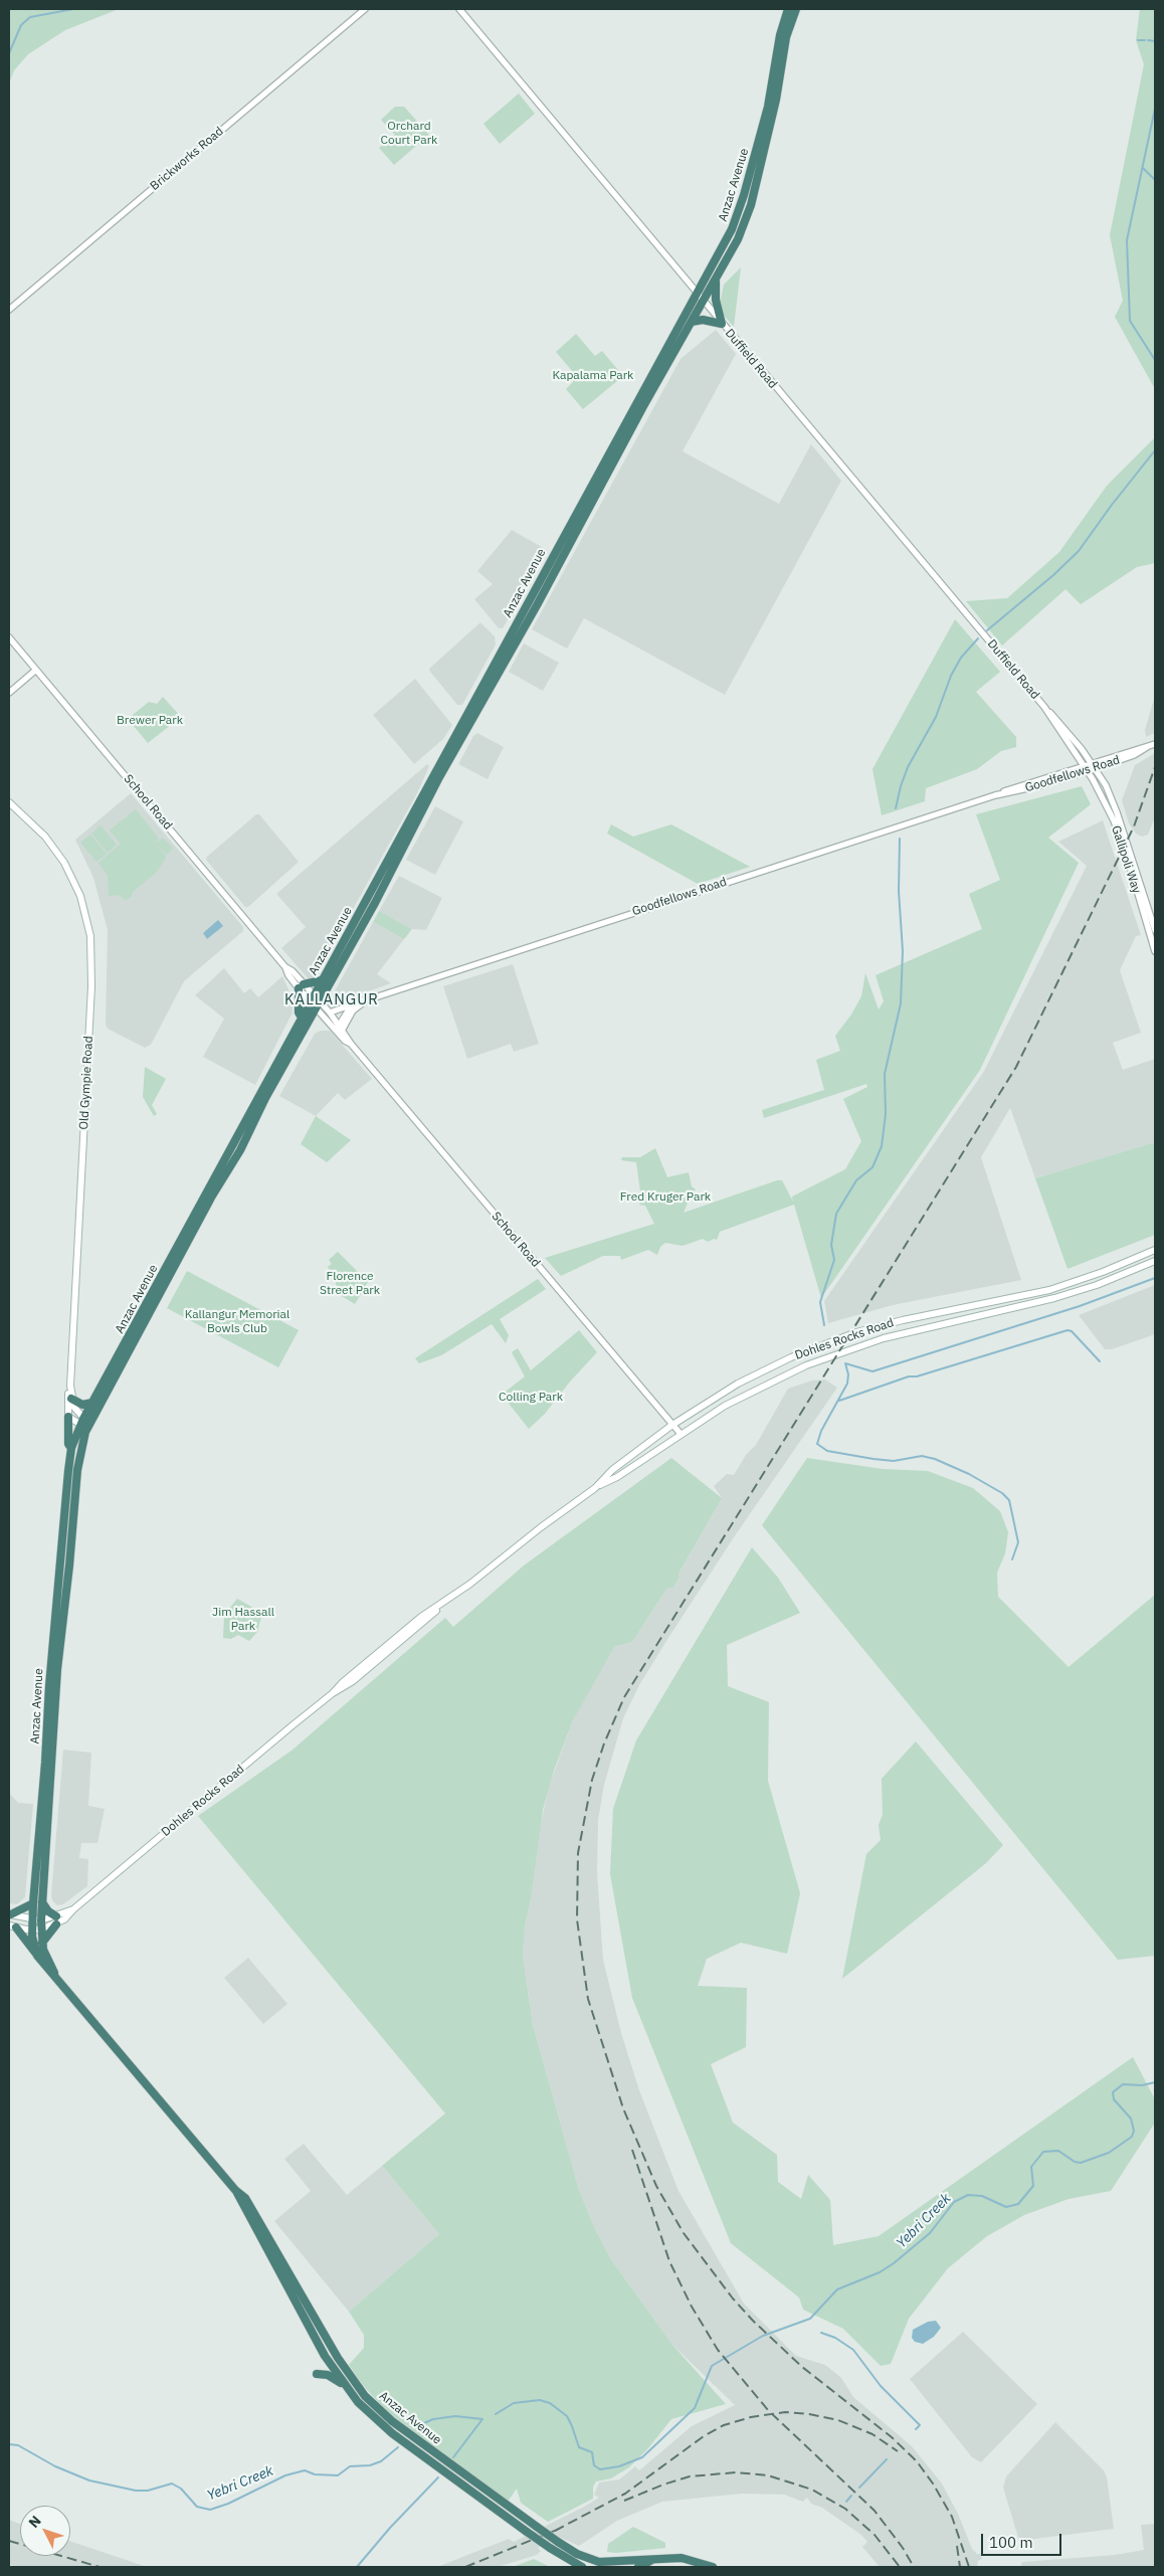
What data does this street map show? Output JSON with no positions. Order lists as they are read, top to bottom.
{
  "streets": {
    "highway": ["Anzac Avenue"],
    "main road": ["Old Gympie Road", "Dohles Rocks Road"],
    "street": [
      "Brickworks Road",
      "Duffield Road",
      "Goodfellows Road",
      "School Road",
      "Gallipoli Way"
    ]
  },
  "crossings": [
    ["Anzac Avenue", "Duffield Road"],
    ["Anzac Avenue", "School Road"],
    ["Anzac Avenue", "Dohles Rocks Road"],
    ["Duffield Road", "Goodfellows Road"],
    ["Duffield Road", "Gallipoli Way"],
    ["Goodfellows Road", "School Road"],
    ["Goodfellows Road", "Gallipoli Way"],
    ["School Road", "Dohles Rocks Road"]
  ],
  "districts": ["KALLANGUR"],
  "water": ["Yebri Creek"],
  "parks": [
    "Orchard Court Park",
    "Kapalama Park",
    "Brewer Park",
    "Fred Kruger Park",
    "Florence Street Park",
    "Kallangur Memorial Bowls Club",
    "Colling Park",
    "Jim Hassall Park"
  ],
  "scale_bar": "100 m",
  "north": "top left"
}
